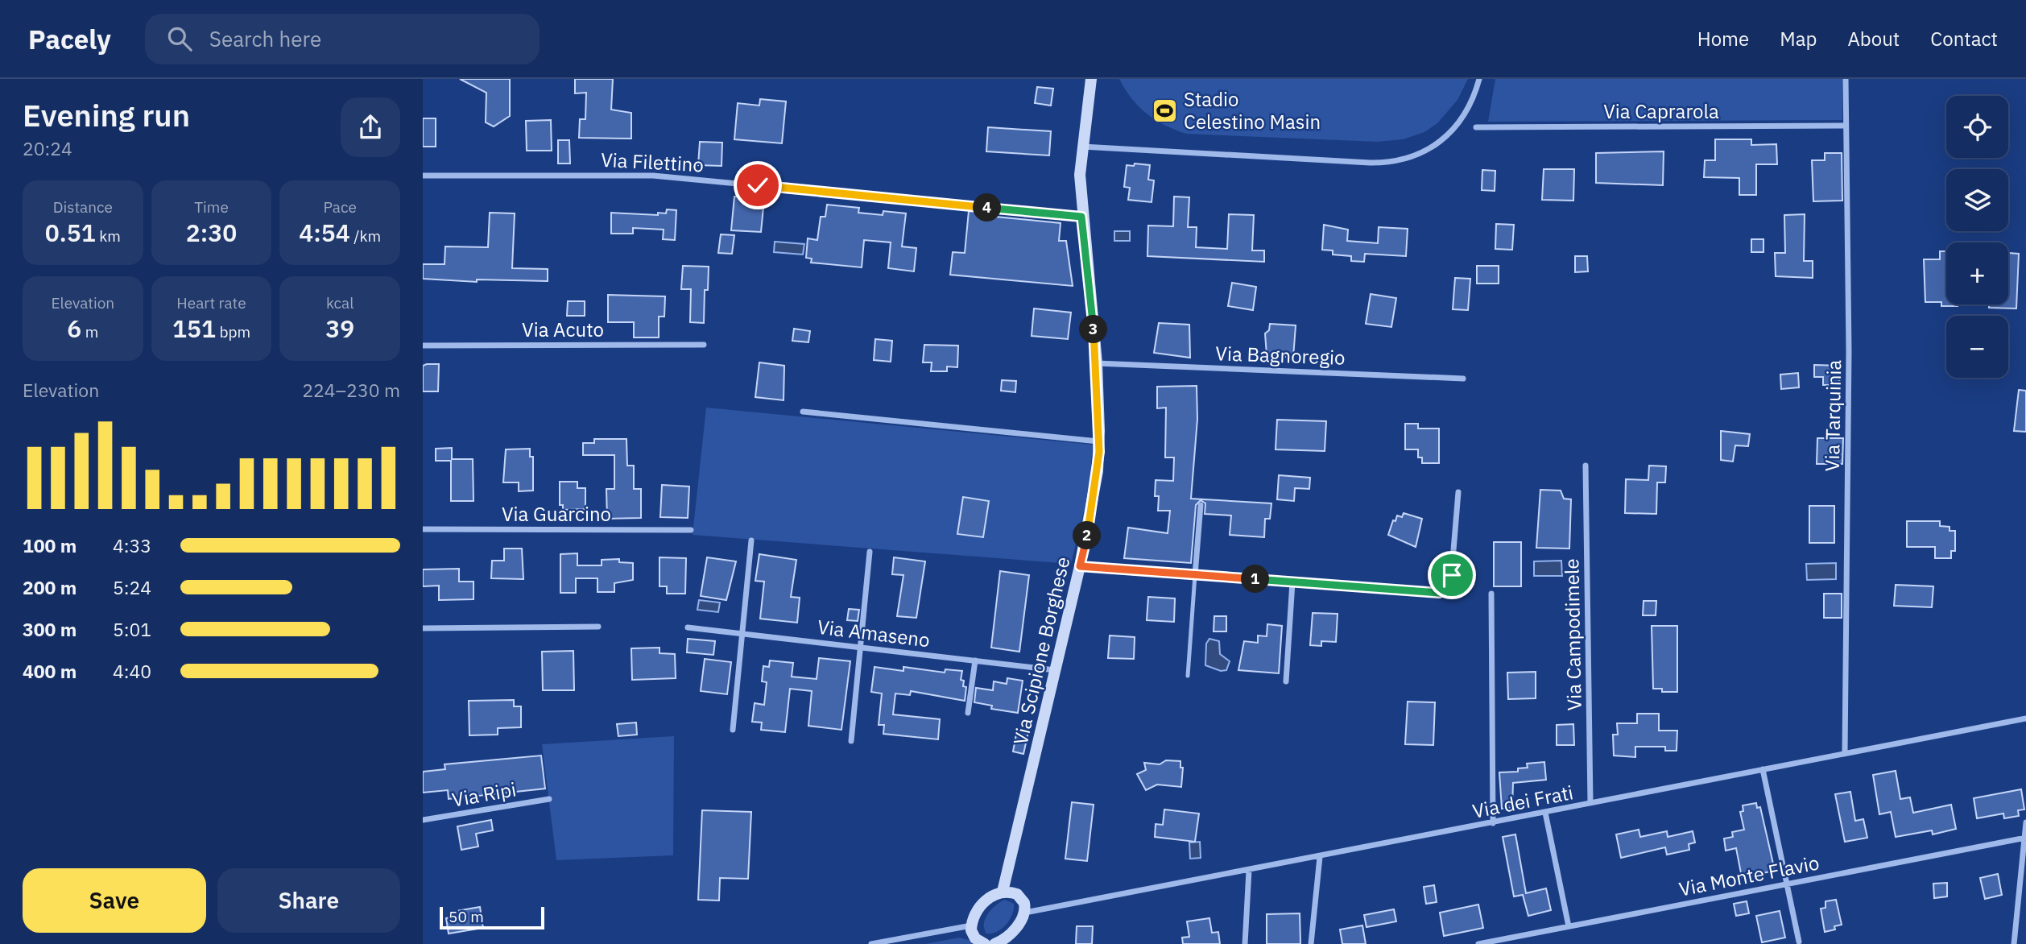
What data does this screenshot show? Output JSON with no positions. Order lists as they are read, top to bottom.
{
  "streets": {
    "main road": ["Via Scipione Borghese"],
    "street": [
      "Via Caprarola",
      "Via Filettino",
      "Via Acuto",
      "Via Bagnoregio",
      "Via Tarquinia",
      "Via Guarcino",
      "Via Amaseno",
      "Via Campodimele",
      "Via Ripi",
      "Via dei Frati",
      "Via Monte Flavio"
    ]
  },
  "crossings": [
    ["Via Caprarola", "Via Tarquinia"],
    ["Via Filettino", "Via Scipione Borghese"],
    ["Via Bagnoregio", "Via Scipione Borghese"],
    ["Via Tarquinia", "Via dei Frati"],
    ["Via Amaseno", "Via Scipione Borghese"],
    ["Via Campodimele", "Via dei Frati"]
  ],
  "places": {
    "sports": ["Stadio Celestino Masin"]
  },
  "scale_bar": "50 m",
  "page": {
    "header": "Pacely",
    "search": "Search here",
    "nav": [
      "Home",
      "Map",
      "About",
      "Contact"
    ],
    "heading": ["Evening run", "20:24"],
    "map_buttons": ["+", "−"],
    "stats": [
      ["Distance", "0.51 km"],
      ["Time", "2:30"],
      ["Pace", "4:54 /km"],
      ["Elevation", "6 m"],
      ["Heart rate", "151 bpm"],
      ["kcal", "39"]
    ],
    "pins": [
      "4",
      "3",
      "2",
      "1"
    ],
    "chart": ["Elevation", "224–230 m"],
    "list": [
      {
        "name": "100 m",
        "note": "4:33"
      },
      {
        "name": "200 m",
        "note": "5:24"
      },
      {
        "name": "300 m",
        "note": "5:01"
      },
      {
        "name": "400 m",
        "note": "4:40"
      }
    ],
    "buttons": ["Save", "Share"],
    "scale": "50 m"
  }
}
